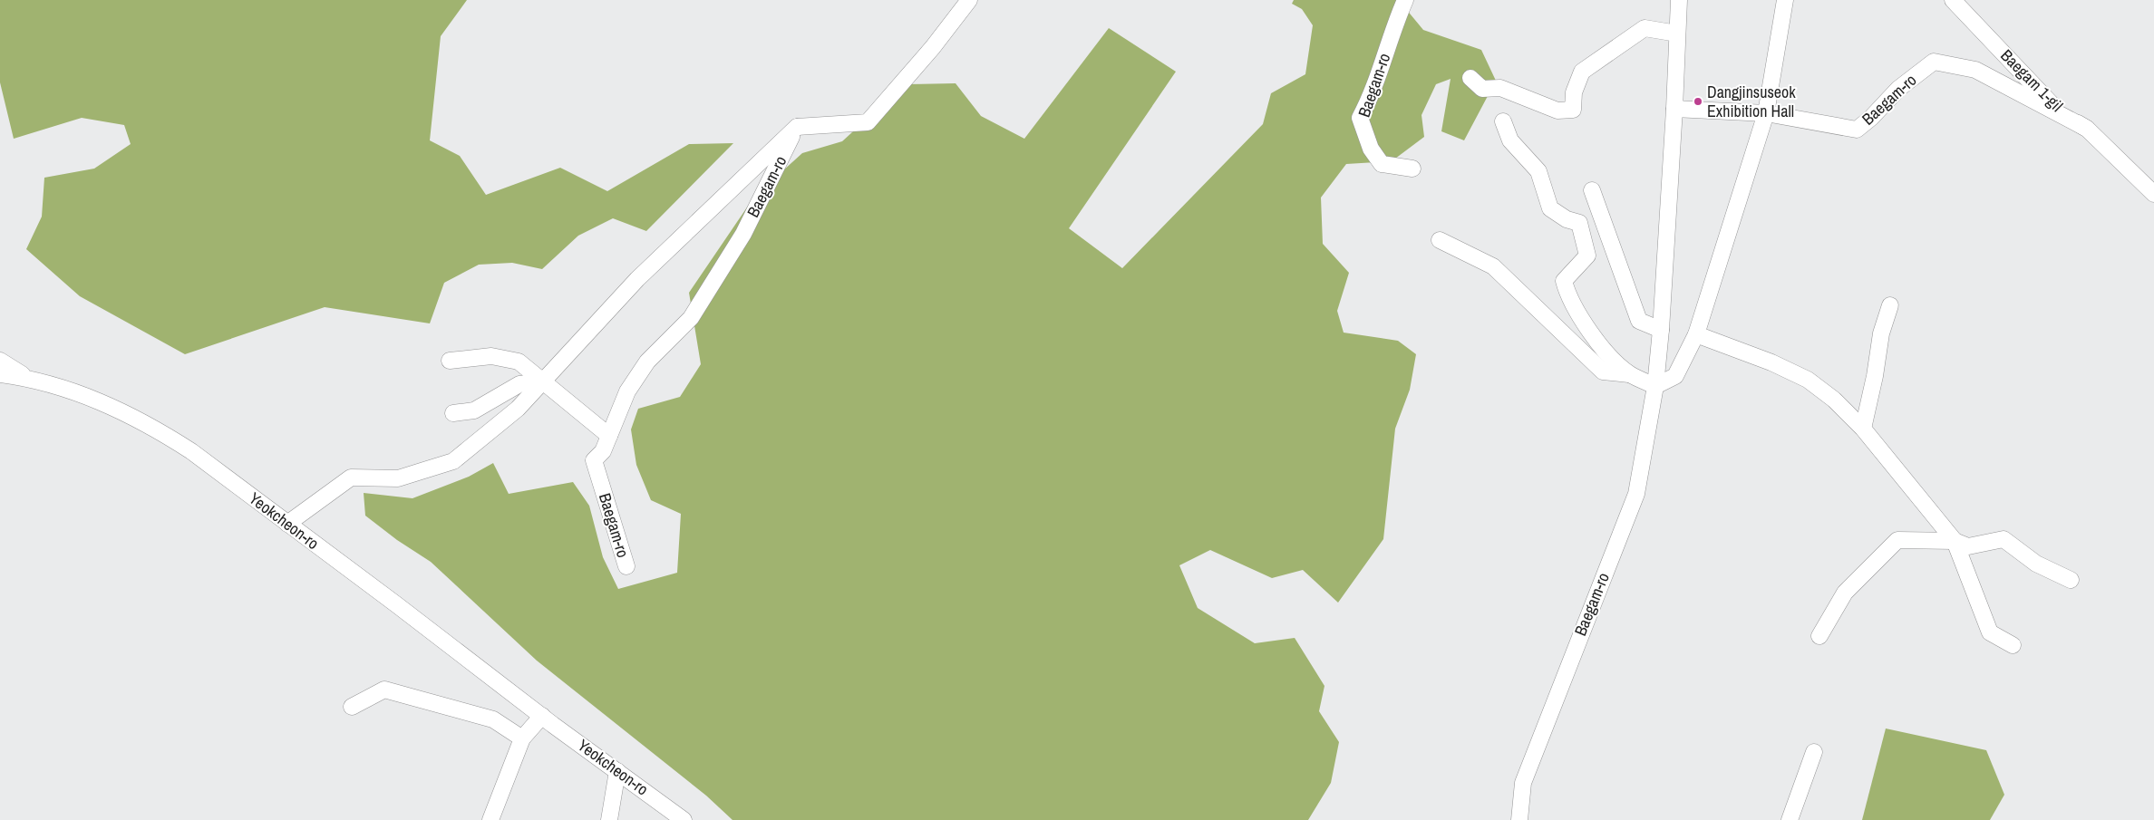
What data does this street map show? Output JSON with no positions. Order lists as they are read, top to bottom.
{
  "streets": {
    "street": ["Baegam 1-gil", "Baegam-ro", "Yeokcheon-ro"]
  },
  "crossings": [
    ["Baegam 1-gil", "Baegam-ro"]
  ],
  "places": ["Dangjinsuseok Exhibition Hall"]
}
